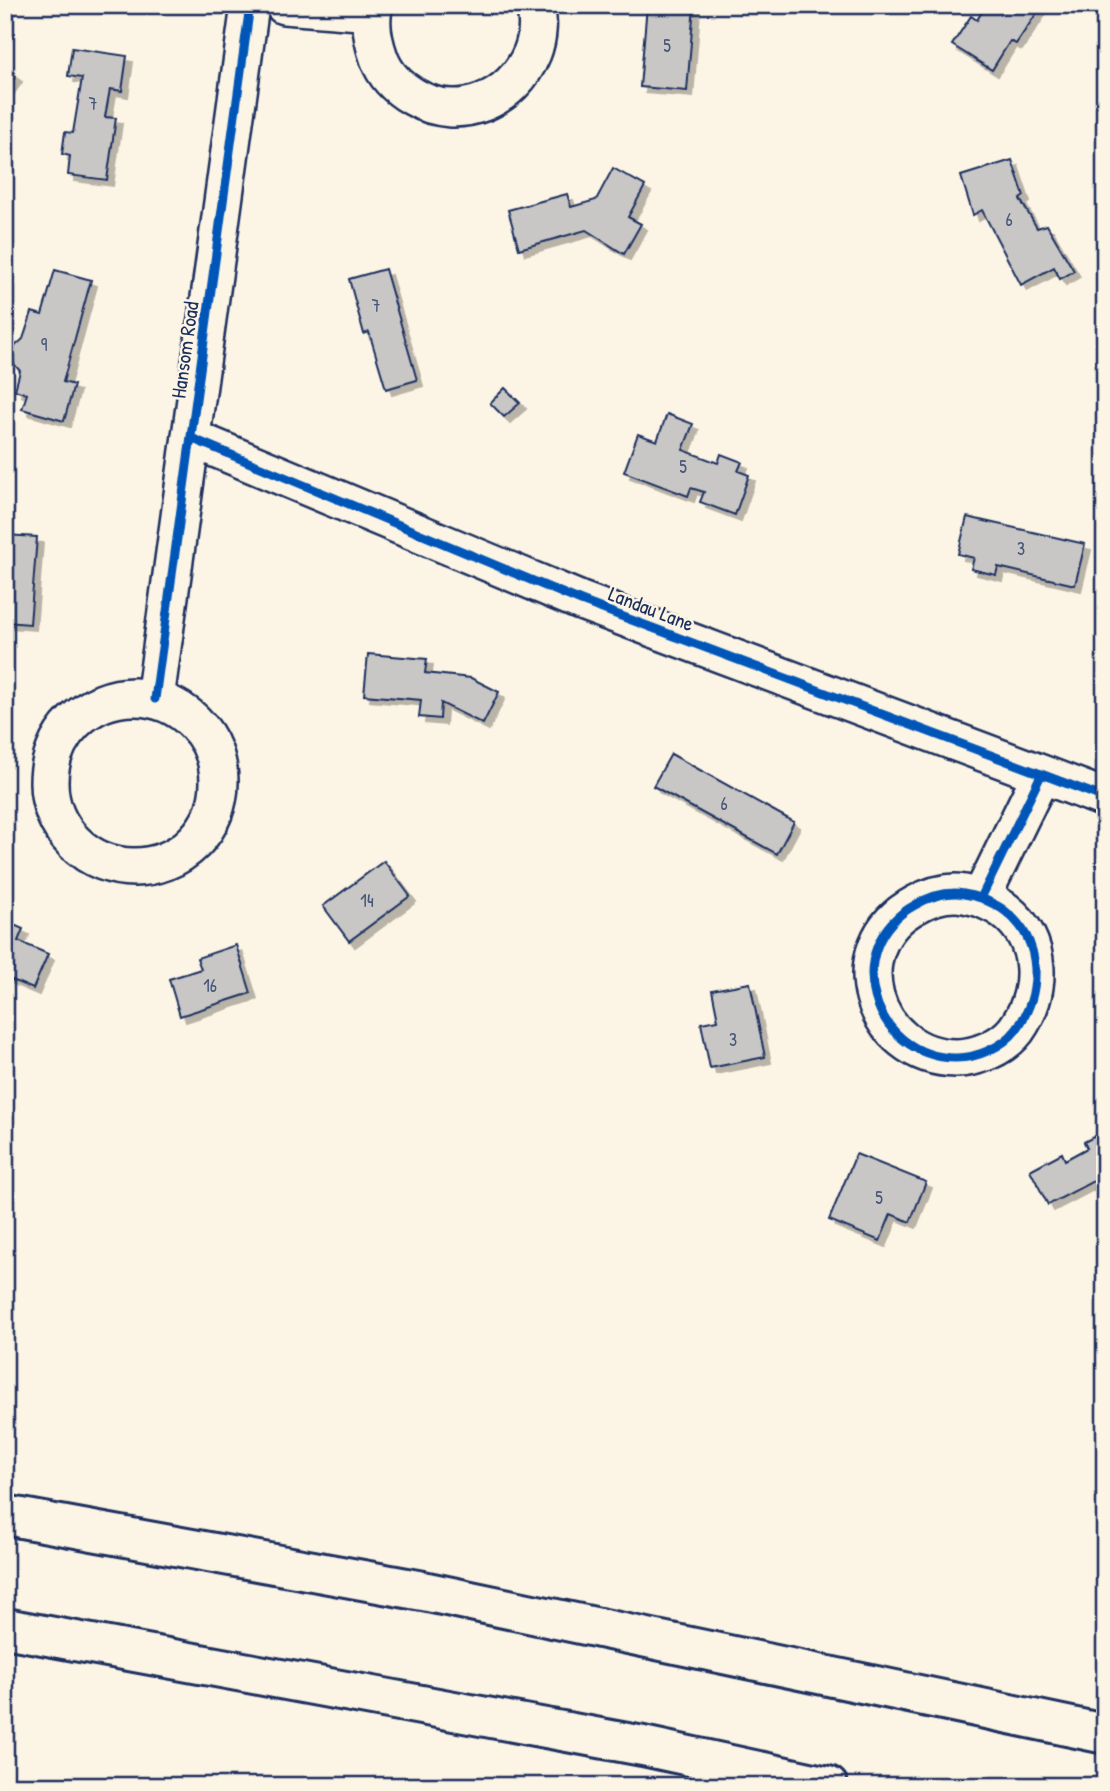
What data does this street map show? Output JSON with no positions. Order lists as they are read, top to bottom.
{
  "streets": {
    "street": ["Hansom Road", "Landau Lane"]
  },
  "crossings": [
    ["Hansom Road", "Landau Lane"]
  ],
  "house_numbers": [
    "5",
    "7",
    "6",
    "7",
    "9",
    "5",
    "3",
    "6",
    "14",
    "16",
    "3",
    "5"
  ]
}
